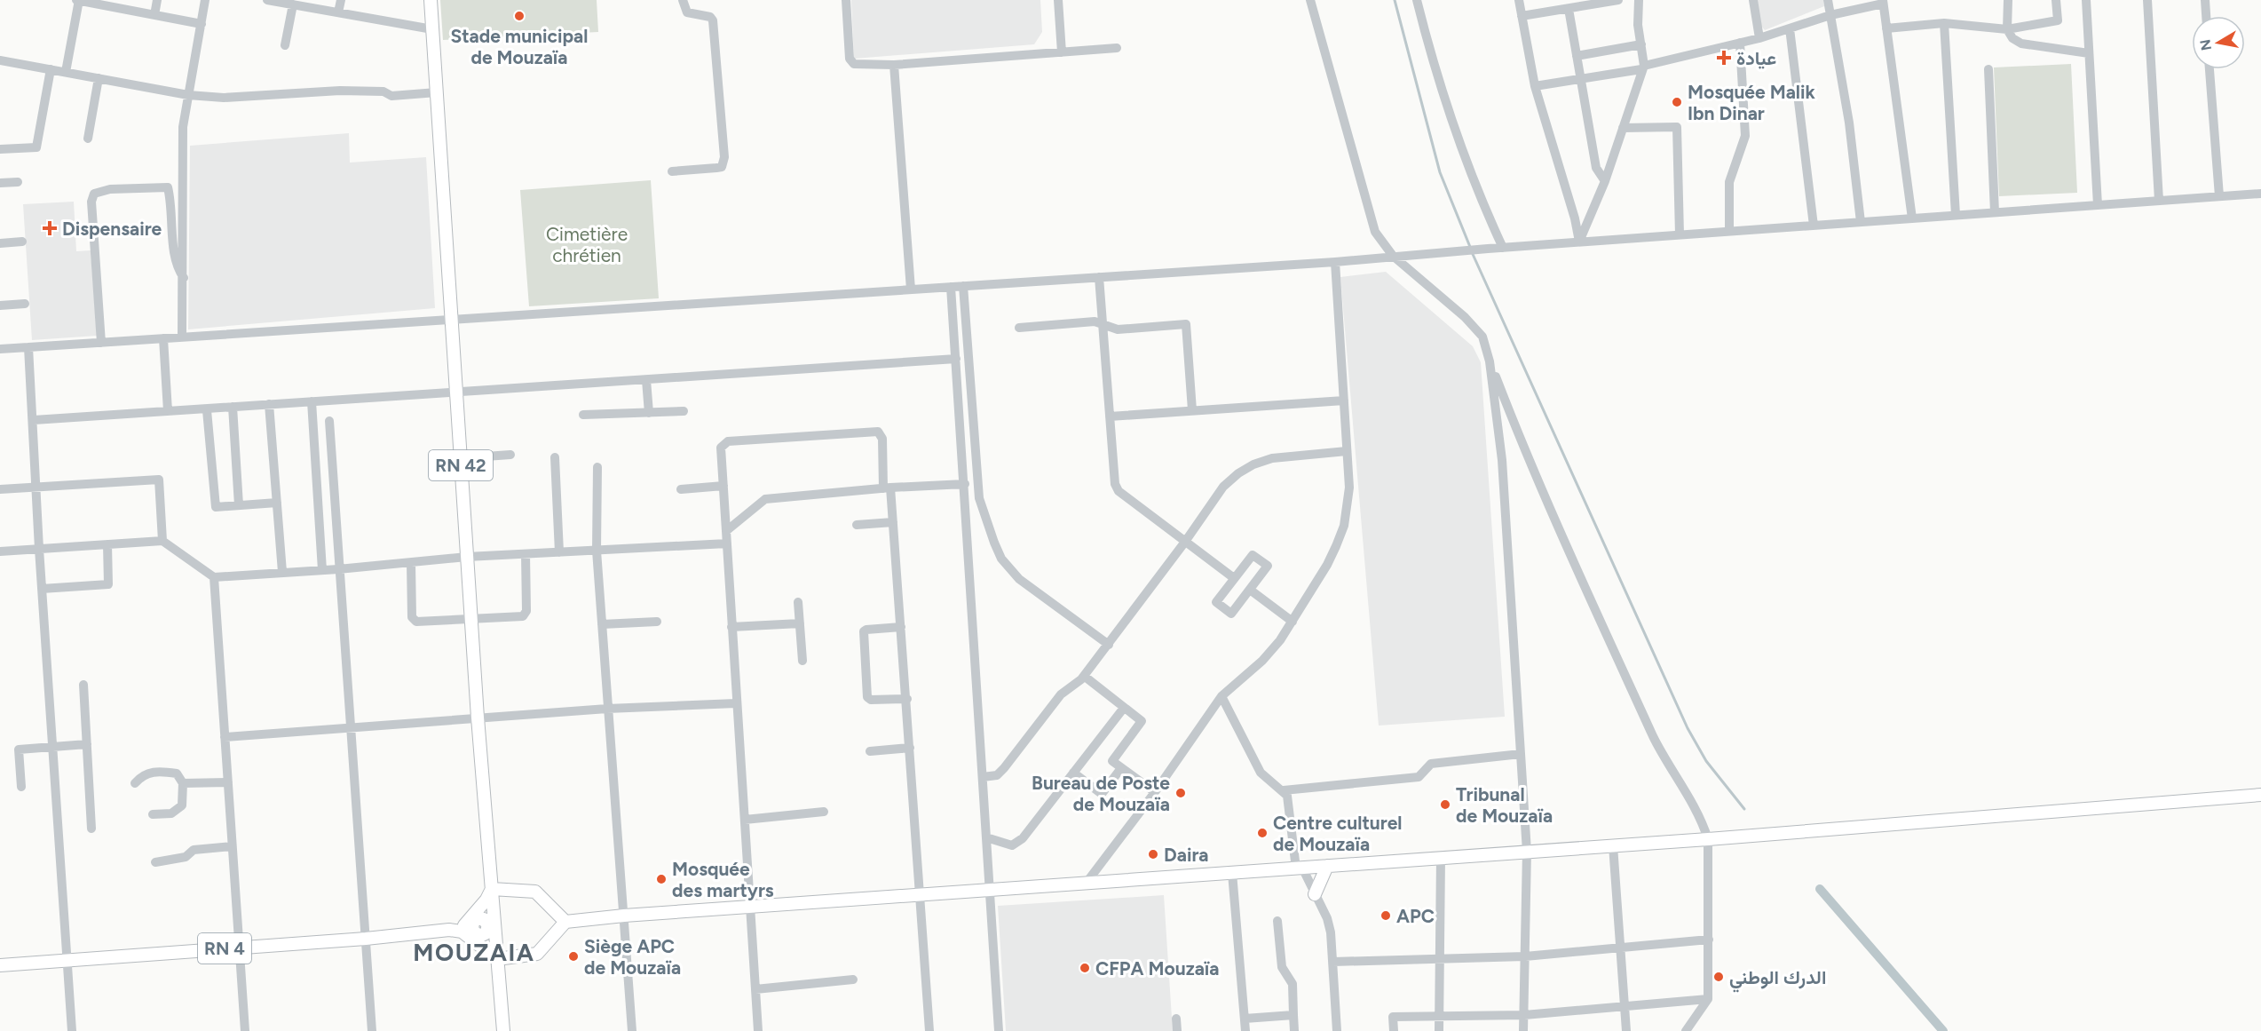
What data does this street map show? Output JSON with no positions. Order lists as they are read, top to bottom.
{
  "streets": {
    "main road": ["RN 42", "RN 4"]
  },
  "districts": ["MOUZAIA"],
  "parks": ["Cimetière chrétien"],
  "places": {
    "other": [
      "Stade municipal de Mouzaïa",
      "Mosquée Malik Ibn Dinar",
      "Bureau de Poste de Mouzaïa",
      "Tribunal de Mouzaïa",
      "Centre culturel de Mouzaïa",
      "Daira",
      "Mosquée des martyrs",
      "APC",
      "Siège APC de Mouzaïa",
      "CFPA Mouzaïa",
      "الدرك الوطني"
    ],
    "health": ["عيادة", "Dispensaire"]
  },
  "north": "left"
}
